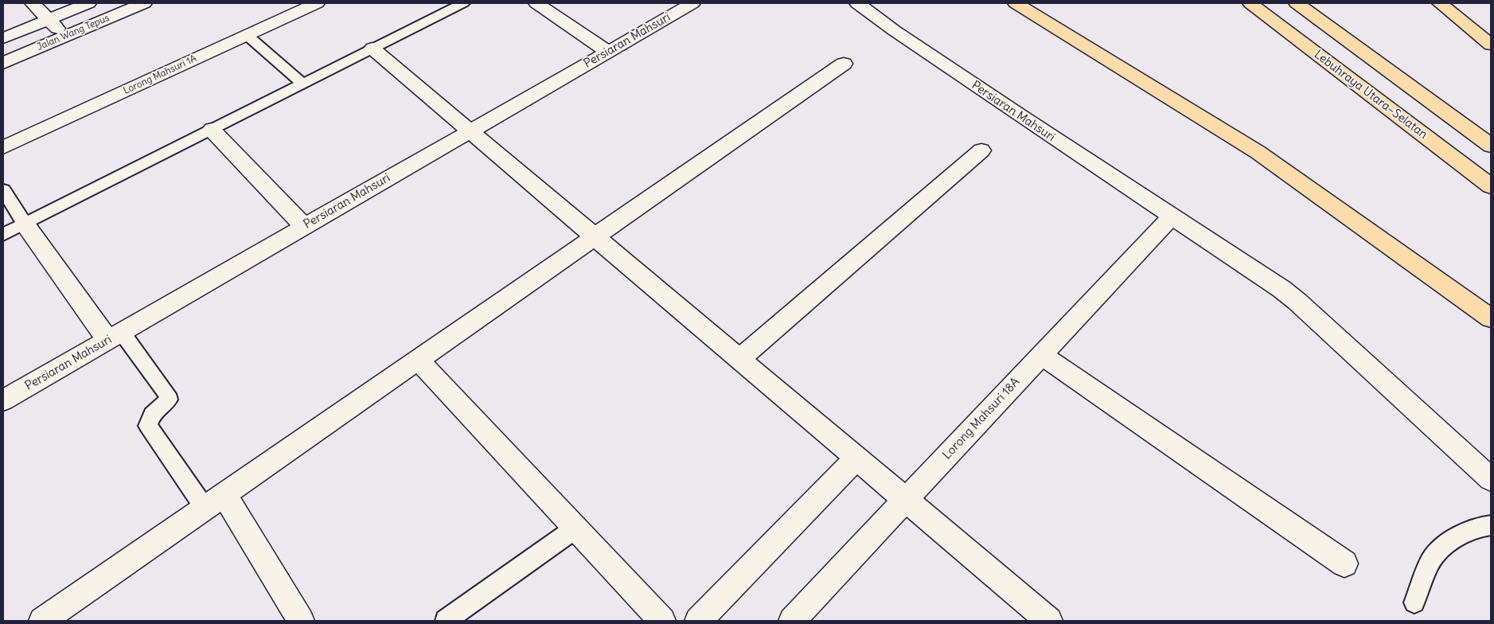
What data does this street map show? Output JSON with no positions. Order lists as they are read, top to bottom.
{
  "streets": {
    "highway": ["Lebuhraya Utara–Selatan"],
    "street": [
      "Jalan Wang Tepus",
      "Persiaran Mahsuri",
      "Lorong Mahsuri 1A",
      "Lorong Mahsuri 18A"
    ]
  },
  "crossings": [
    ["Persiaran Mahsuri", "Lorong Mahsuri 18A"]
  ]
}
